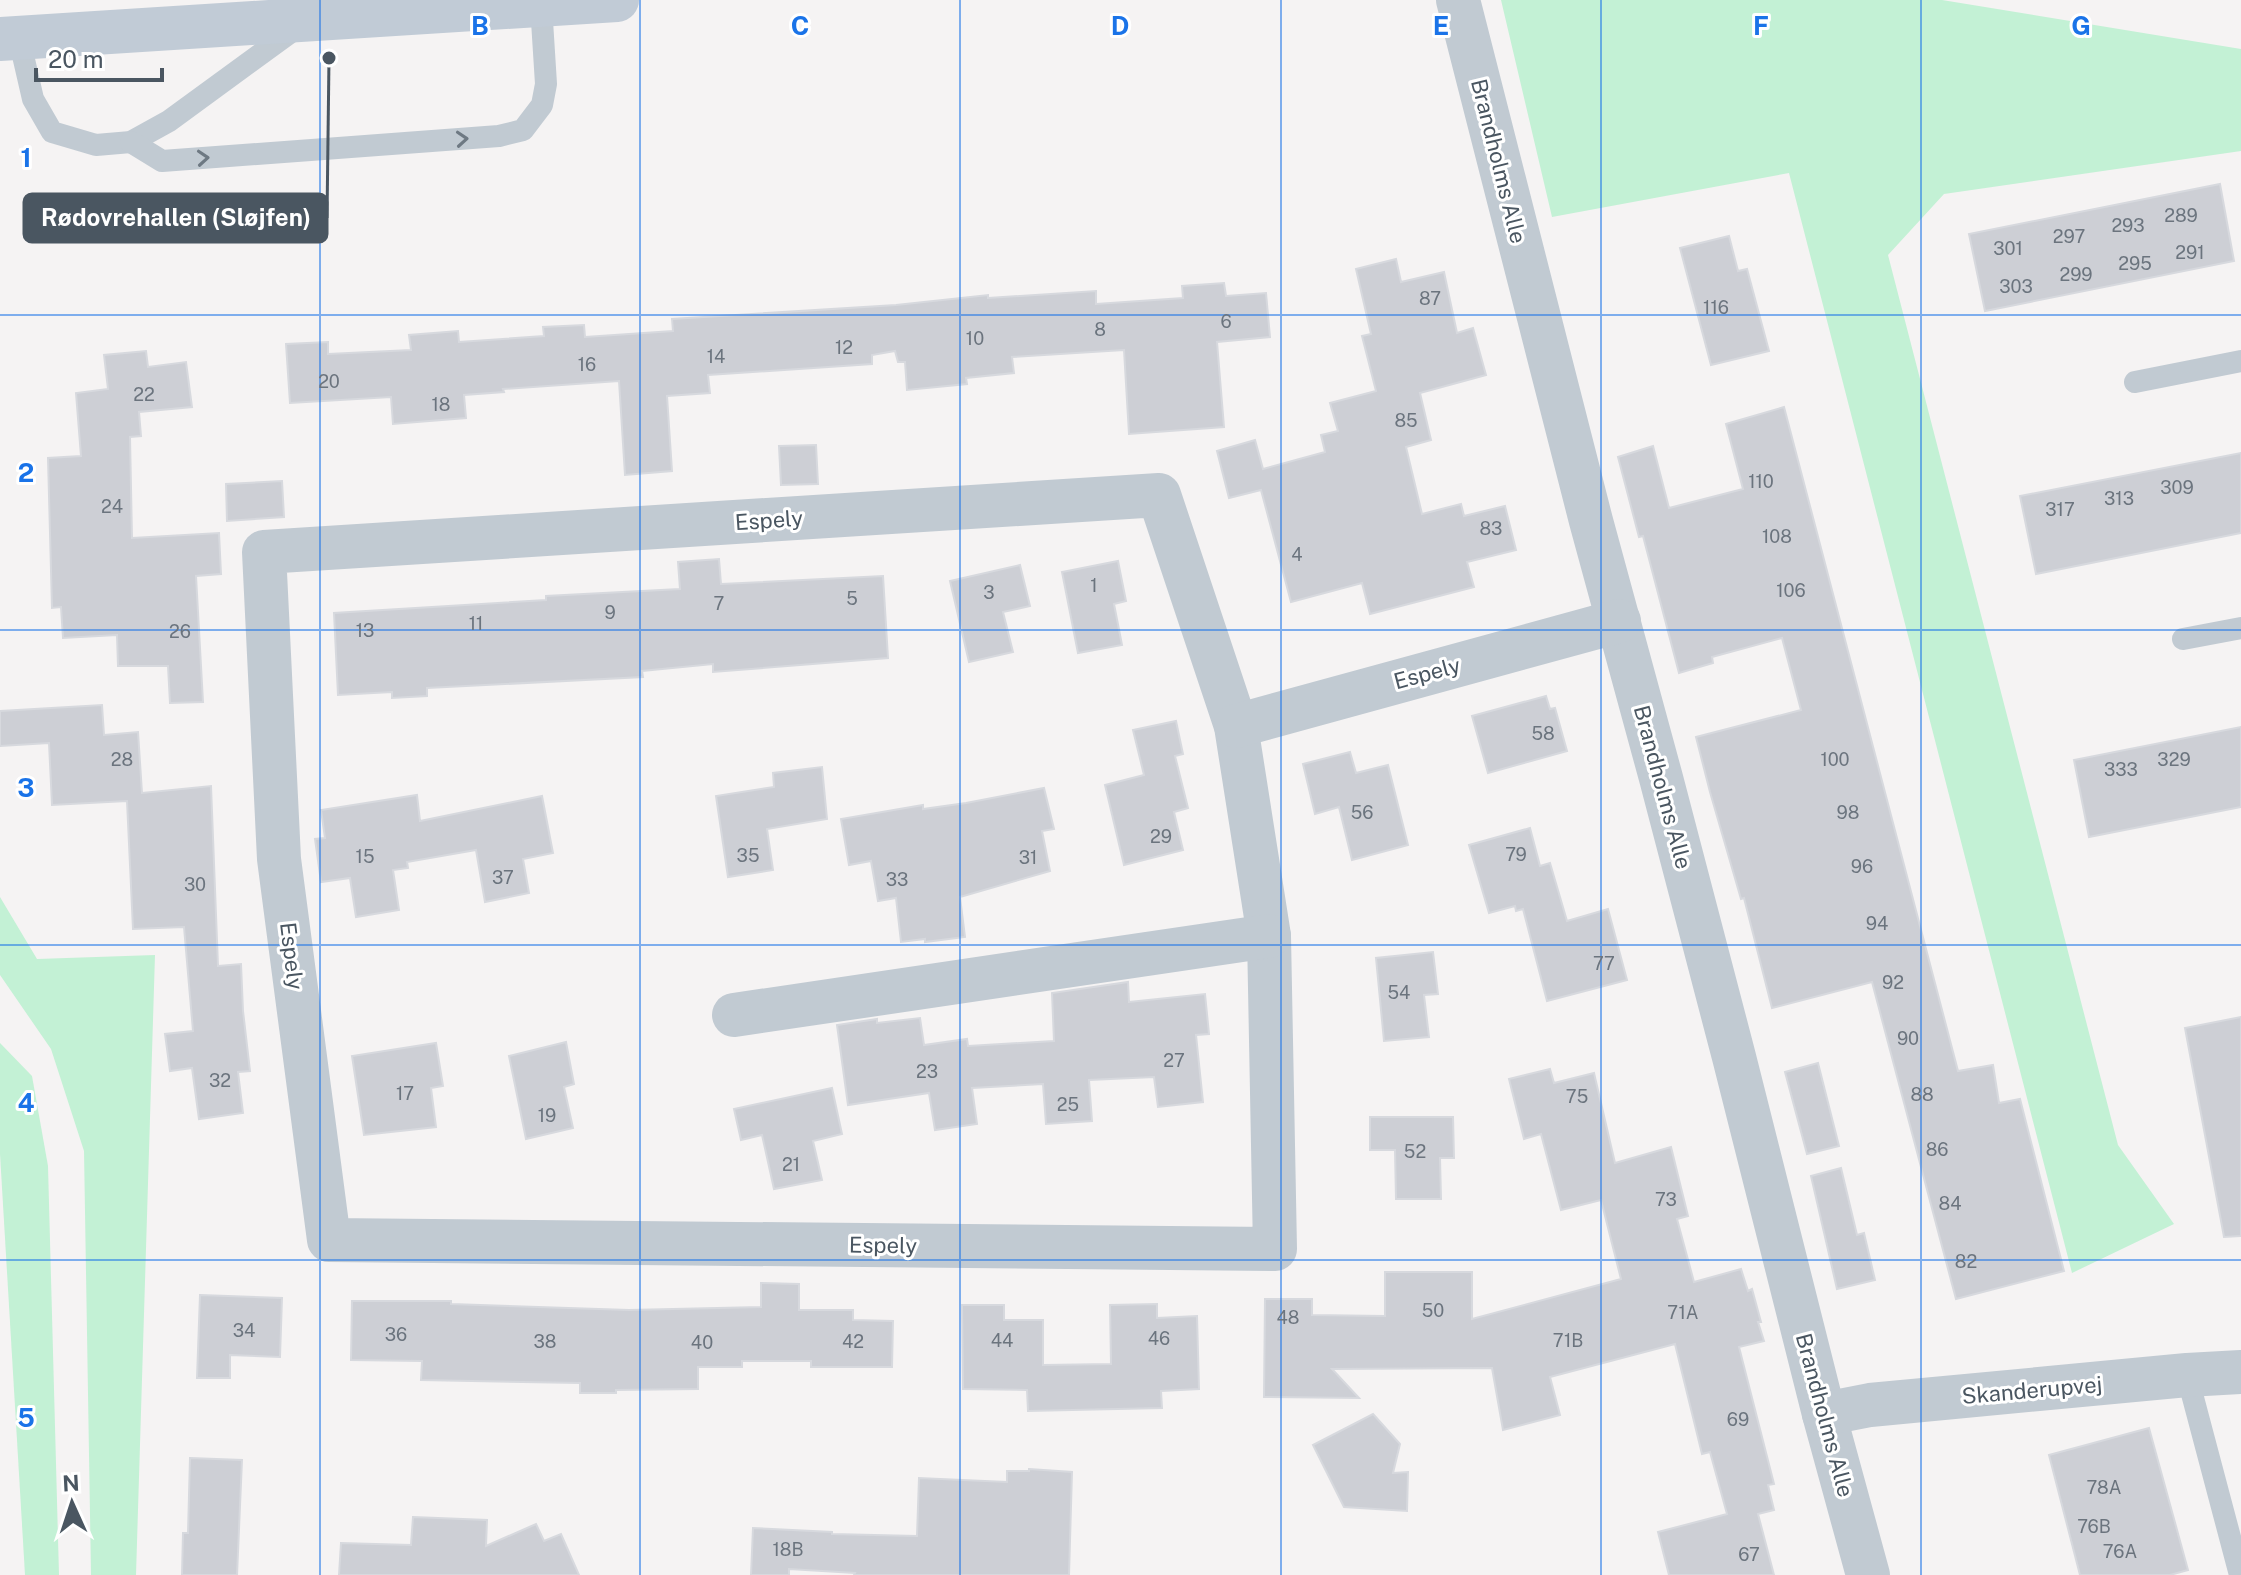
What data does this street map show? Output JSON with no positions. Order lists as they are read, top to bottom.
{
  "streets": {
    "street": ["Brandholms Alle", "Espely", "Skanderupvej"]
  },
  "crossings": [
    ["Brandholms Alle", "Espely"],
    ["Brandholms Alle", "Skanderupvej"]
  ],
  "places": ["Rødovrehallen (Sløjfen)"],
  "house_numbers": [
    "289",
    "293",
    "297",
    "301",
    "291",
    "295",
    "299",
    "303",
    "87",
    "116",
    "6",
    "8",
    "10",
    "12",
    "14",
    "16",
    "20",
    "22",
    "18",
    "85",
    "110",
    "309",
    "313",
    "24",
    "317",
    "83",
    "108",
    "4",
    "1",
    "106",
    "3",
    "5",
    "7",
    "9",
    "11",
    "13",
    "26",
    "58",
    "28",
    "100",
    "329",
    "333",
    "56",
    "98",
    "29",
    "79",
    "35",
    "15",
    "31",
    "96",
    "37",
    "33",
    "30",
    "94",
    "77",
    "92",
    "54",
    "90",
    "27",
    "23",
    "32",
    "17",
    "88",
    "75",
    "25",
    "19",
    "86",
    "52",
    "21",
    "73",
    "84",
    "82",
    "50",
    "71A",
    "48",
    "34",
    "36",
    "46",
    "44",
    "71B",
    "38",
    "42",
    "40",
    "69",
    "78A",
    "76B",
    "18B",
    "76A",
    "67"
  ],
  "scale_bar": "20 m",
  "north": "top",
  "grid": {
    "columns": [
      "B",
      "C",
      "D",
      "E",
      "F",
      "G"
    ],
    "rows": [
      "1",
      "2",
      "3",
      "4",
      "5"
    ]
  }
}
